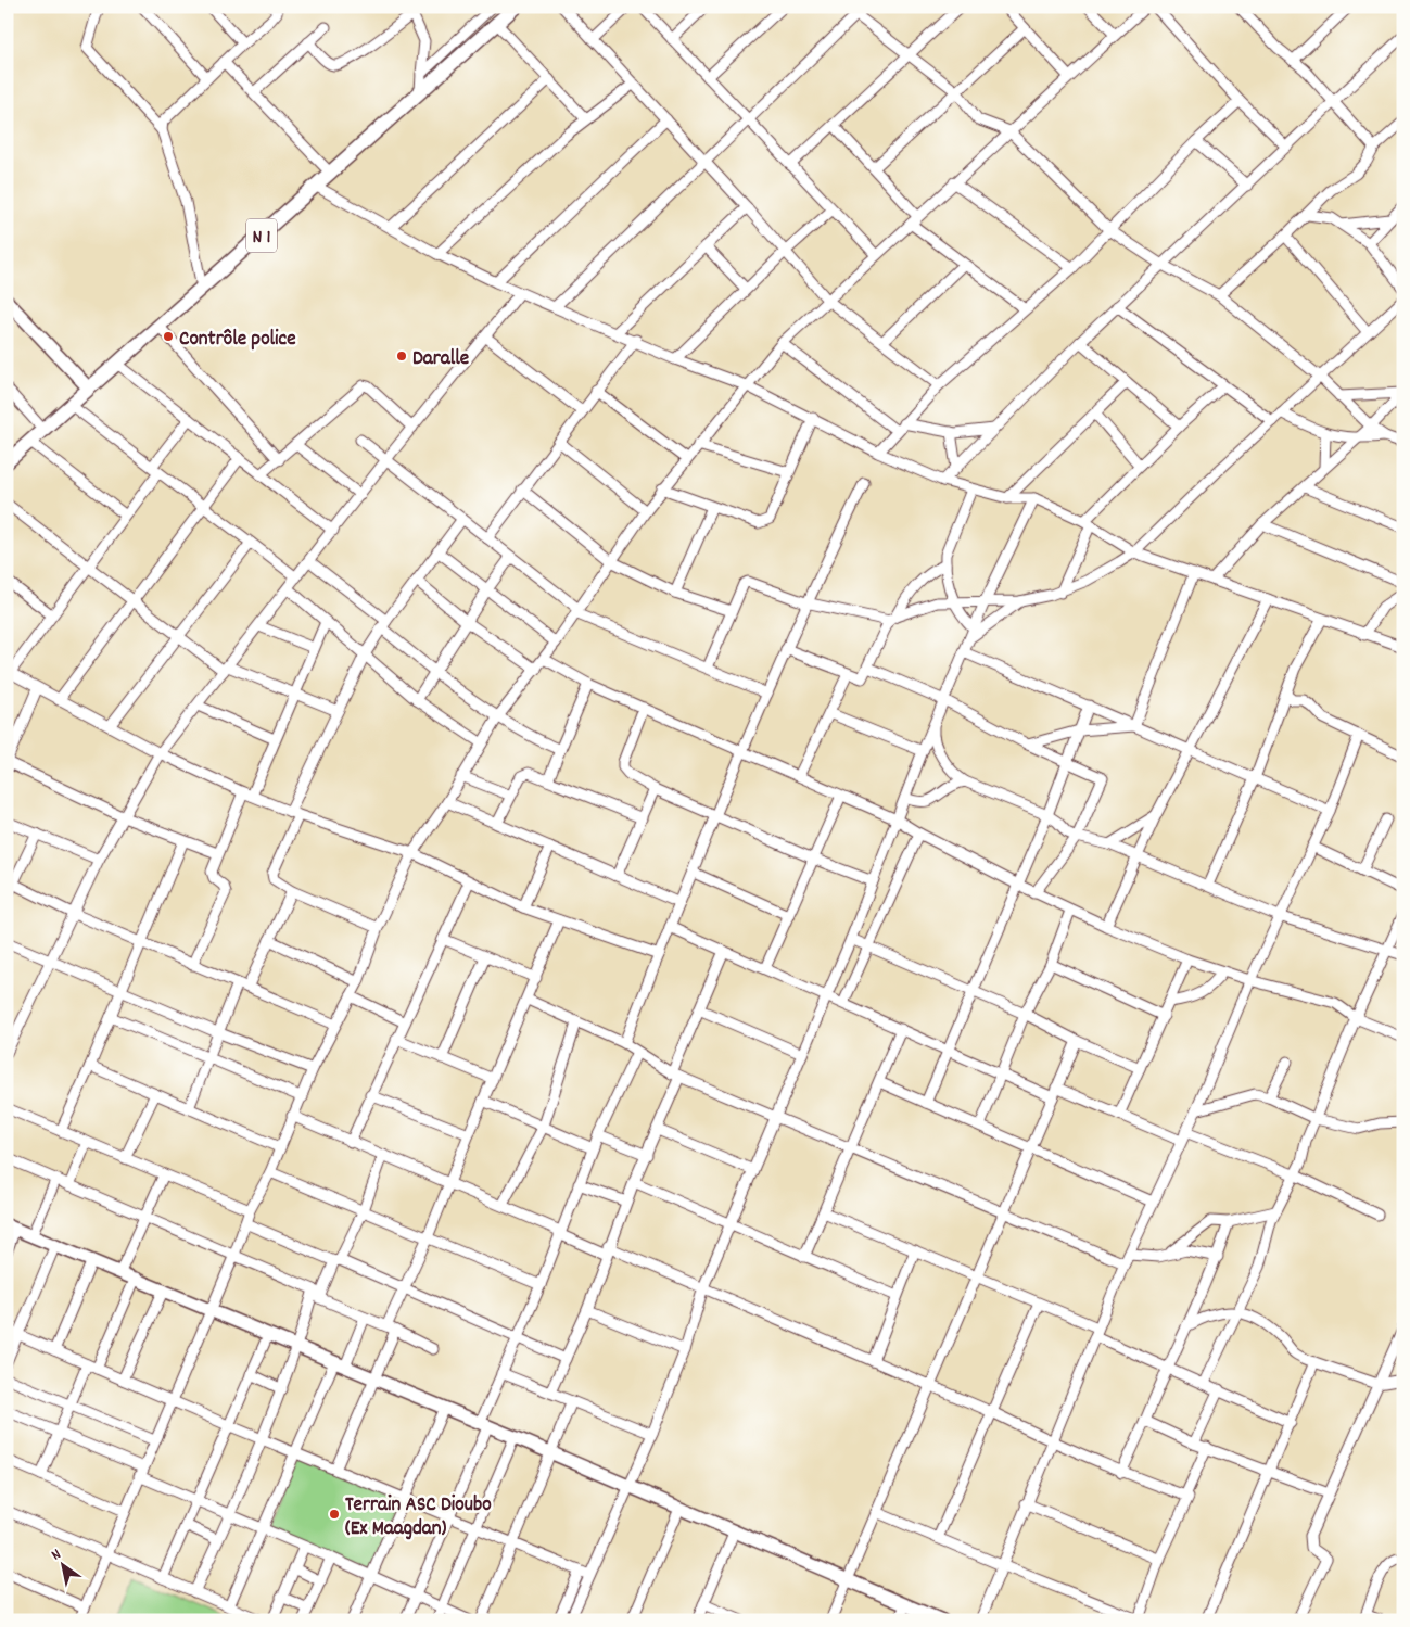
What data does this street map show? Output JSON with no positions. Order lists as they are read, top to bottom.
{
  "streets": {
    "highway": ["N 1"]
  },
  "places": ["Contrôle police", "Daralle", "Terrain ASC Dioubo (Ex Maagdan)"],
  "north": "top left"
}
